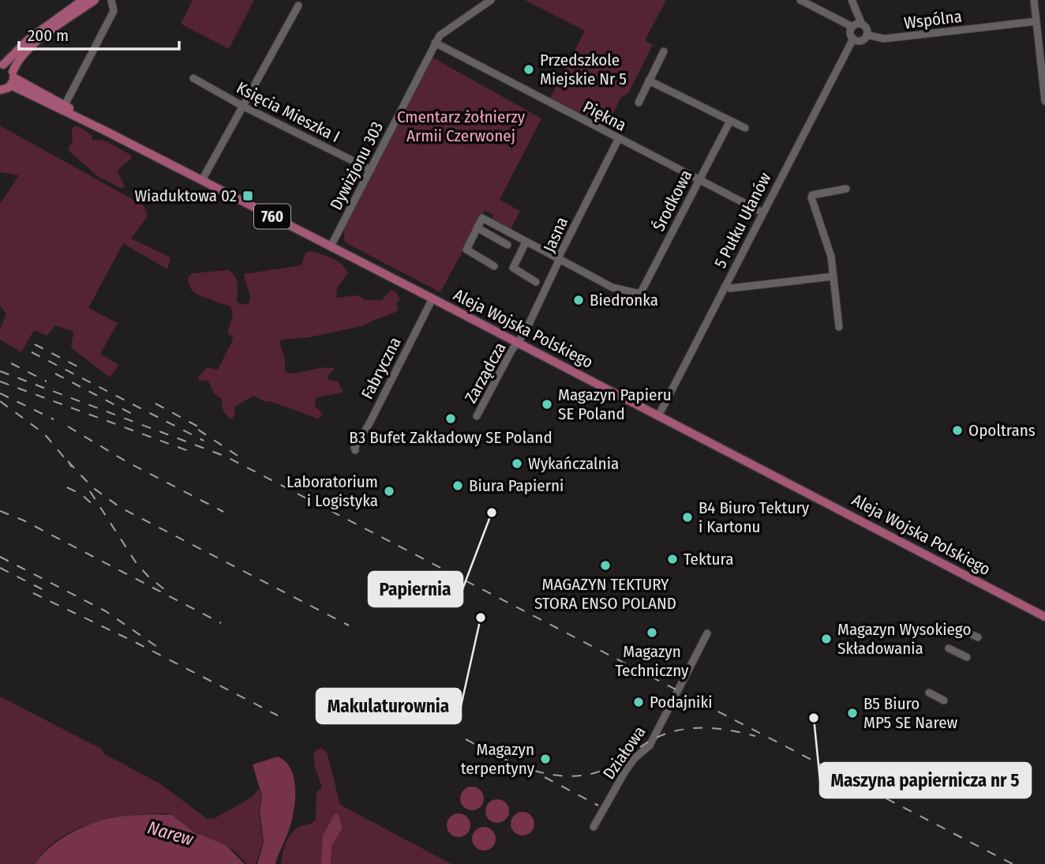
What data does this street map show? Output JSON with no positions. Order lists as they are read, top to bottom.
{
  "streets": {
    "main road": ["760", "Aleja Wojska Polskiego"],
    "street": [
      "Wspólna",
      "Księcia Mieszka I",
      "Piękna",
      "Dywizjonu 303",
      "Środkowa",
      "5 Pułku Ułanów",
      "Jasna",
      "Fabryczna",
      "Zarządcza",
      "Działowa"
    ]
  },
  "crossings": [
    ["Wspólna", "5 Pułku Ułanów"],
    ["Księcia Mieszka I", "Dywizjonu 303"],
    ["Piękna", "Dywizjonu 303"],
    ["Piękna", "Środkowa"],
    ["Piękna", "5 Pułku Ułanów"],
    ["Piękna", "Jasna"],
    ["Dywizjonu 303", "Aleja Wojska Polskiego"],
    ["Środkowa", "Jasna"],
    ["760", "Aleja Wojska Polskiego"],
    ["5 Pułku Ułanów", "Aleja Wojska Polskiego"],
    ["Jasna", "Aleja Wojska Polskiego"],
    ["Jasna", "Zarządcza"],
    ["Aleja Wojska Polskiego", "Fabryczna"],
    ["Aleja Wojska Polskiego", "Zarządcza"]
  ],
  "water": ["Narew"],
  "parks": ["Cmentarz żołnierzy Armii Czerwonej"],
  "places": {
    "other": [
      "Przedszkole Miejskie Nr 5",
      "Biedronka",
      "Magazyn Papieru SE Poland",
      "B3 Bufet Zakładowy SE Poland",
      "Opoltrans",
      "Wykańczalnia",
      "Biura Papierni",
      "Laboratorium i Logistyka",
      "Papiernia",
      "B4 Biuro Tektury i Kartonu",
      "Tektura",
      "MAGAZYN TEKTURY STORA ENSO POLAND",
      "Makulaturownia",
      "Magazyn Techniczny",
      "Magazyn Wysokiego Składowania",
      "Podajniki",
      "B5 Biuro MP5 SE Narew",
      "Maszyna papiernicza nr 5",
      "Magazyn terpentyny"
    ],
    "transit": ["Wiaduktowa 02"]
  },
  "scale_bar": "200 m"
}
